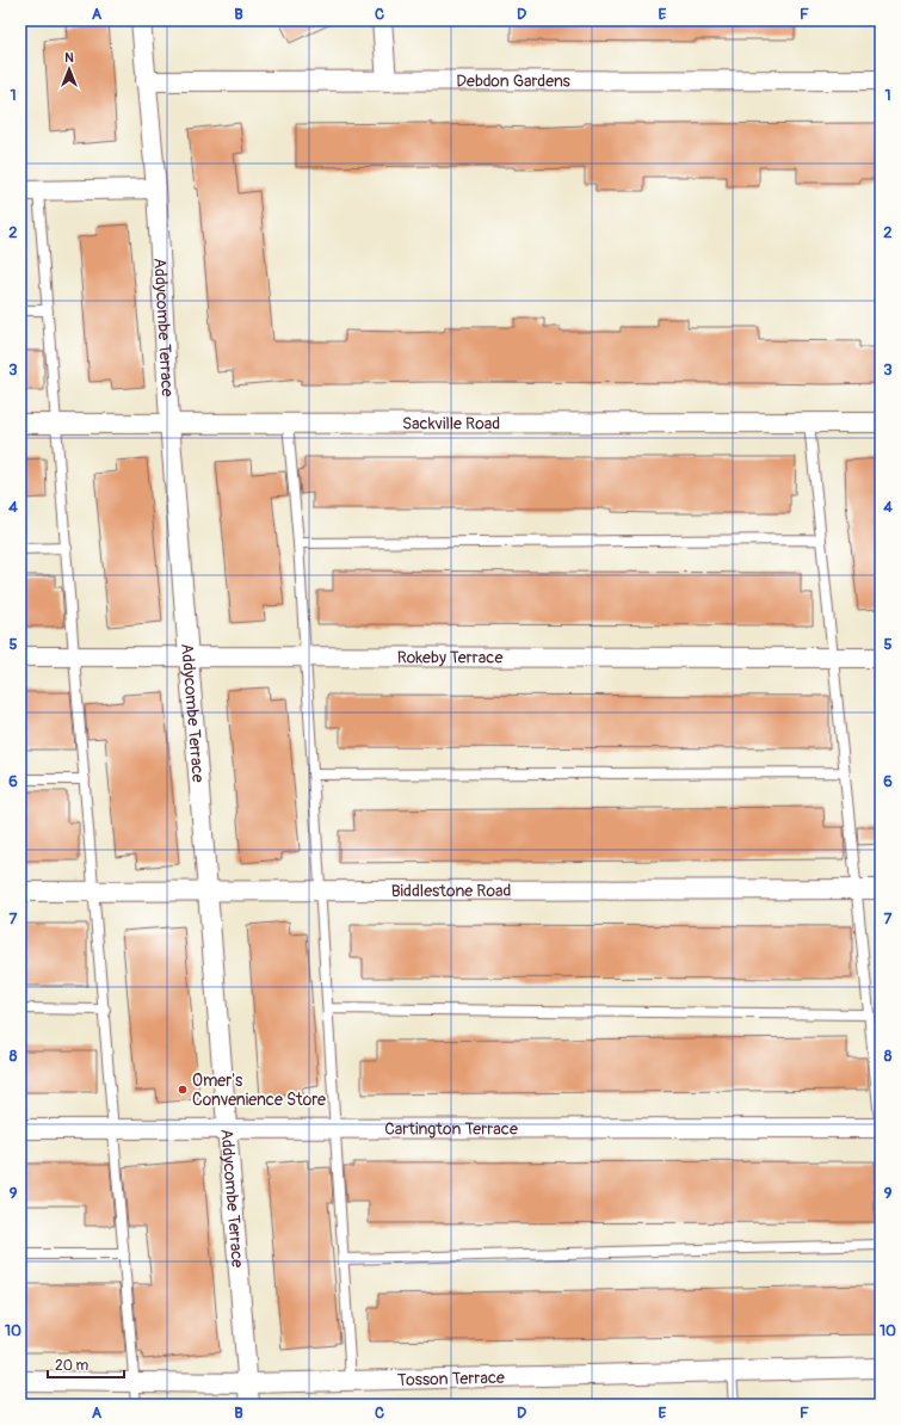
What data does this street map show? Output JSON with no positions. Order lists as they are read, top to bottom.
{
  "streets": {
    "street": [
      "Debdon Gardens",
      "Addycombe Terrace",
      "Sackville Road",
      "Rokeby Terrace",
      "Biddlestone Road",
      "Cartington Terrace",
      "Tosson Terrace"
    ]
  },
  "crossings": [
    ["Debdon Gardens", "Addycombe Terrace"],
    ["Addycombe Terrace", "Sackville Road"],
    ["Addycombe Terrace", "Rokeby Terrace"],
    ["Addycombe Terrace", "Biddlestone Road"],
    ["Addycombe Terrace", "Cartington Terrace"],
    ["Addycombe Terrace", "Tosson Terrace"]
  ],
  "places": ["Omer's Convenience Store"],
  "scale_bar": "20 m",
  "north": "top",
  "grid": {
    "columns": [
      "A",
      "B",
      "C",
      "D",
      "E",
      "F"
    ],
    "rows": [
      "1",
      "2",
      "3",
      "4",
      "5",
      "6",
      "7",
      "8",
      "9",
      "10"
    ]
  }
}
